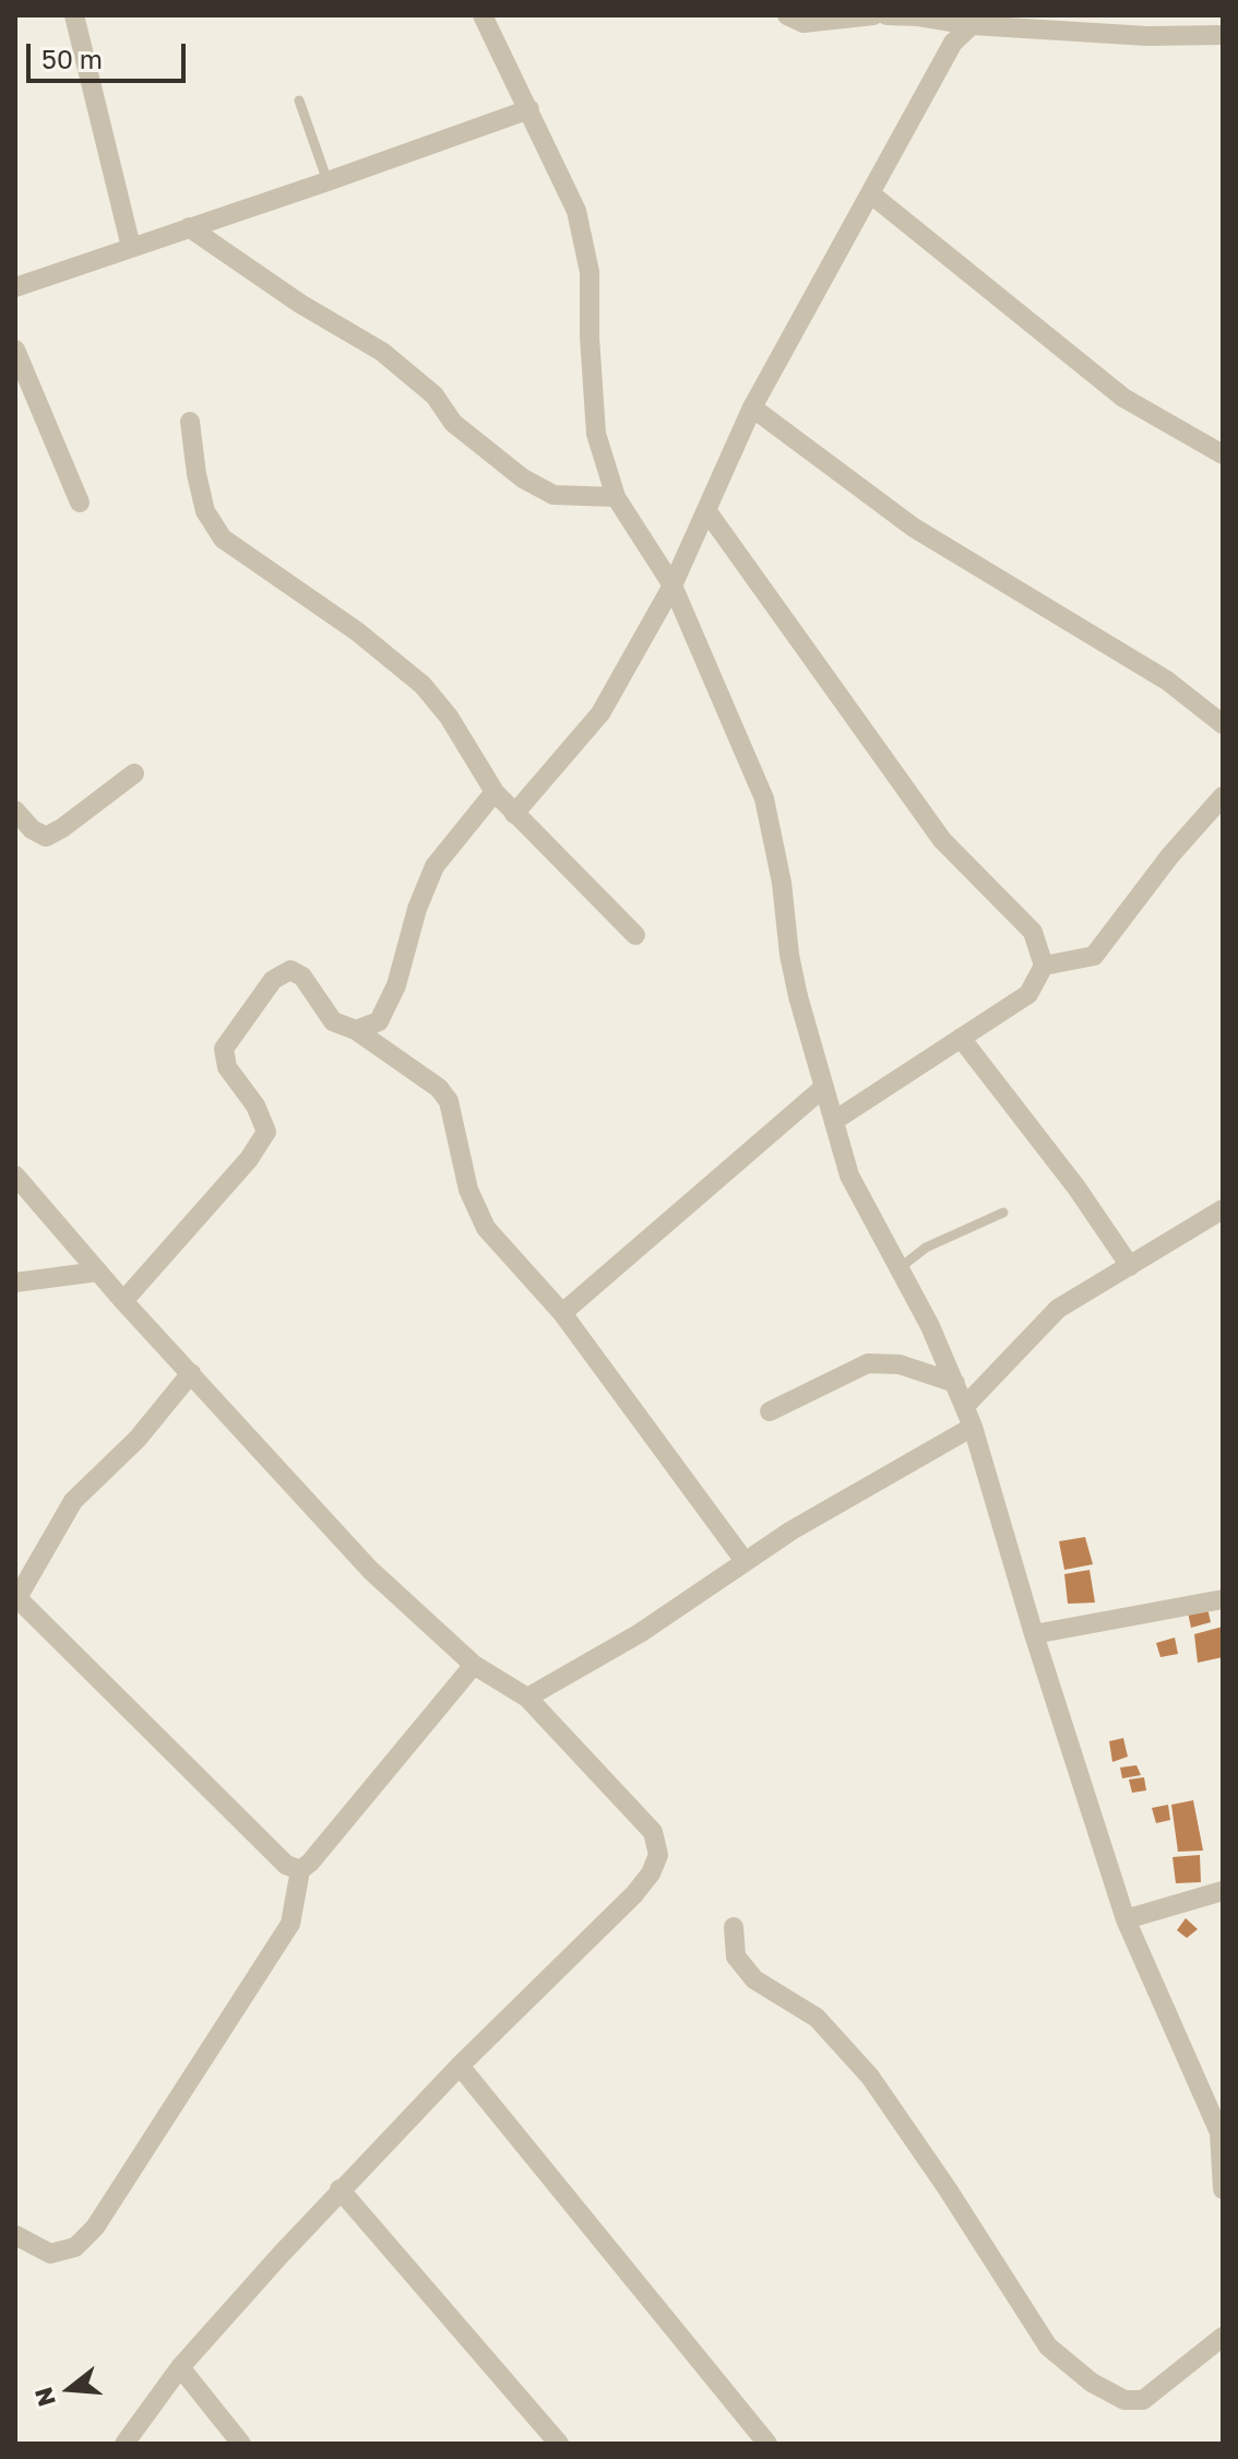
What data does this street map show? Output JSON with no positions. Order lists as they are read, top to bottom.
{
  "scale_bar": "50 m",
  "north": "left"
}
